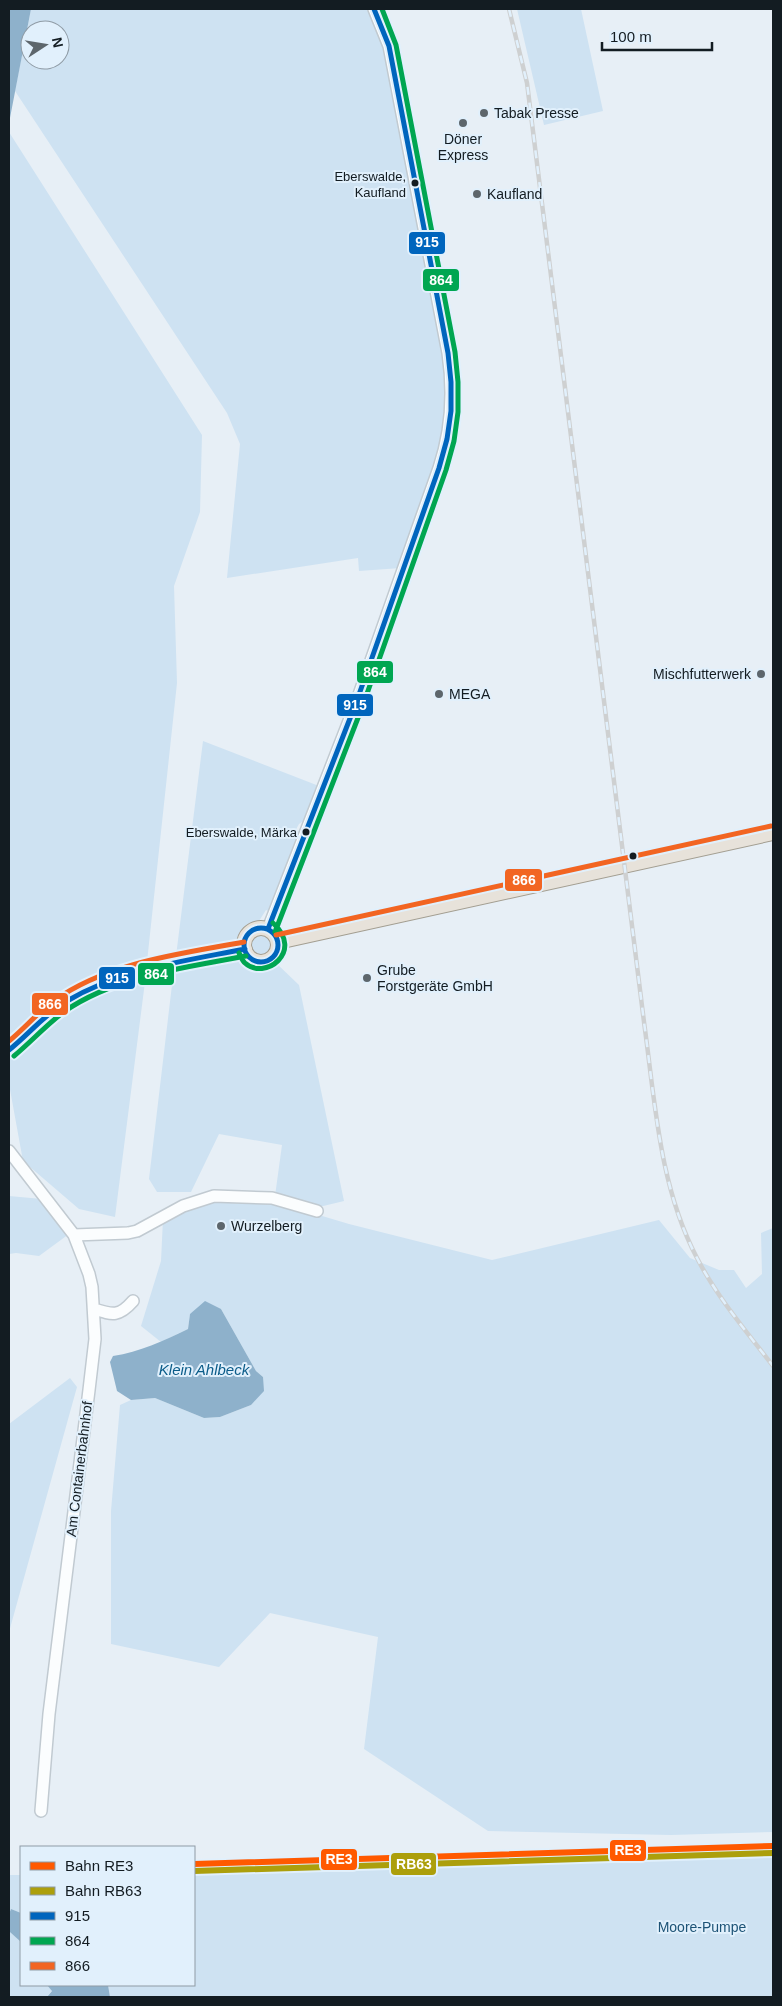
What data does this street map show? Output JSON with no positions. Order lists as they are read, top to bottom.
{
  "streets": {
    "street": ["Am Containerbahnhof"]
  },
  "water": ["Klein Ahlbeck"],
  "parks": ["Moore-Pumpe"],
  "places": [
    "Tabak Presse",
    "Döner Express",
    "Eberswalde, Kaufland",
    "Kaufland",
    "Mischfutterwerk",
    "MEGA",
    "Eberswalde, Märka",
    "Grube Forstgeräte GmbH",
    "Wurzelberg"
  ],
  "lines": [
    "transit line 915",
    "transit line 864",
    "transit line 866",
    "rail line RE3",
    "rail line RB63"
  ],
  "legend": [
    "Bahn RE3",
    "Bahn RB63",
    "915",
    "864",
    "866"
  ],
  "scale_bar": "100 m",
  "north": "right"
}
